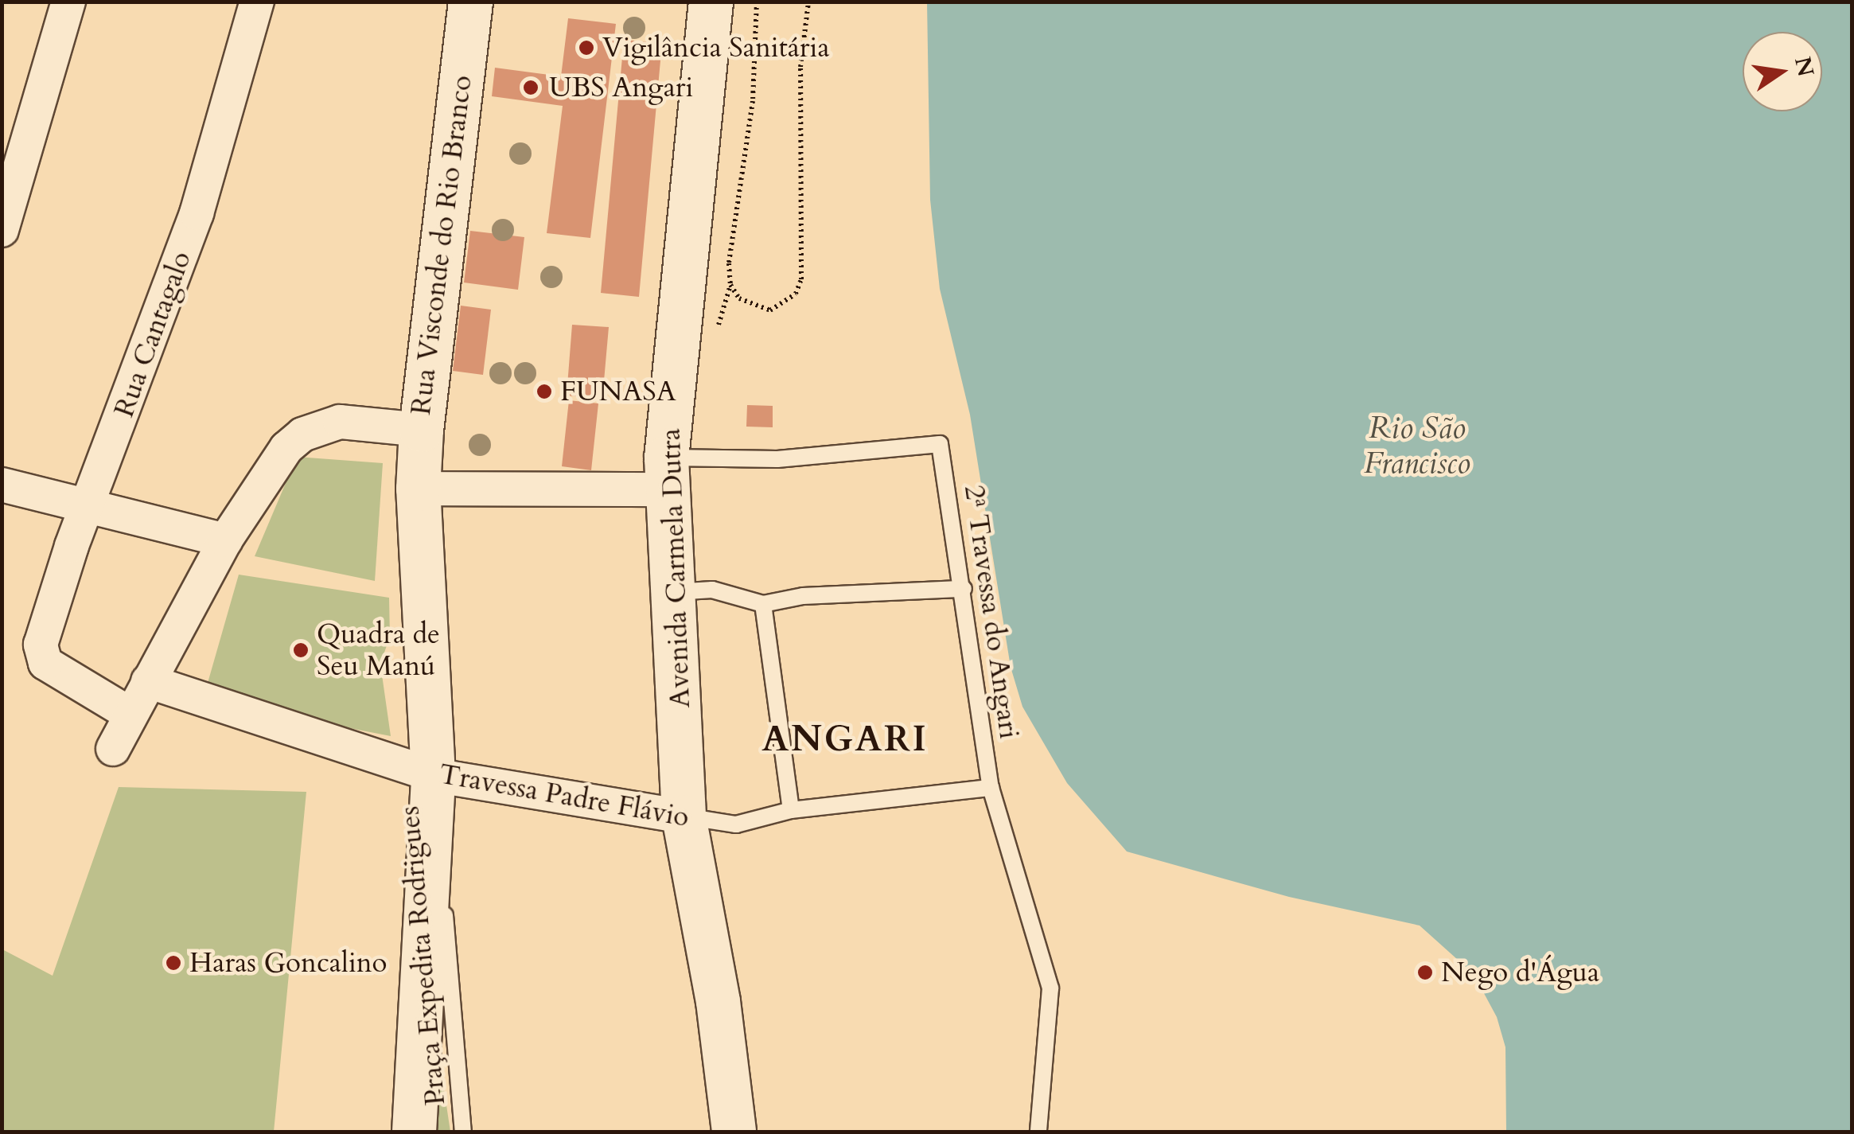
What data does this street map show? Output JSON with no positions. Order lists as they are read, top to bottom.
{
  "streets": {
    "street": [
      "Rua Visconde do Rio Branco",
      "Rua Cantagalo",
      "Avenida Carmela Dutra",
      "Travessa Padre Flávio"
    ],
    "lane": ["2ª Travessa do Angari", "Praça Expedita Rodrigues"]
  },
  "crossings": [
    ["Rua Visconde do Rio Branco", "Travessa Padre Flávio"],
    ["Rua Visconde do Rio Branco", "Praça Expedita Rodrigues"],
    ["Avenida Carmela Dutra", "2ª Travessa do Angari"],
    ["Avenida Carmela Dutra", "Travessa Padre Flávio"],
    ["2ª Travessa do Angari", "Travessa Padre Flávio"],
    ["Travessa Padre Flávio", "Praça Expedita Rodrigues"]
  ],
  "districts": ["ANGARI"],
  "water": ["Rio São Francisco"],
  "places": [
    "Vigilância Sanitária",
    "UBS Angari",
    "FUNASA",
    "Quadra de Seu Manú",
    "Haras Goncalino",
    "Nego d'Água"
  ],
  "north": "right"
}
